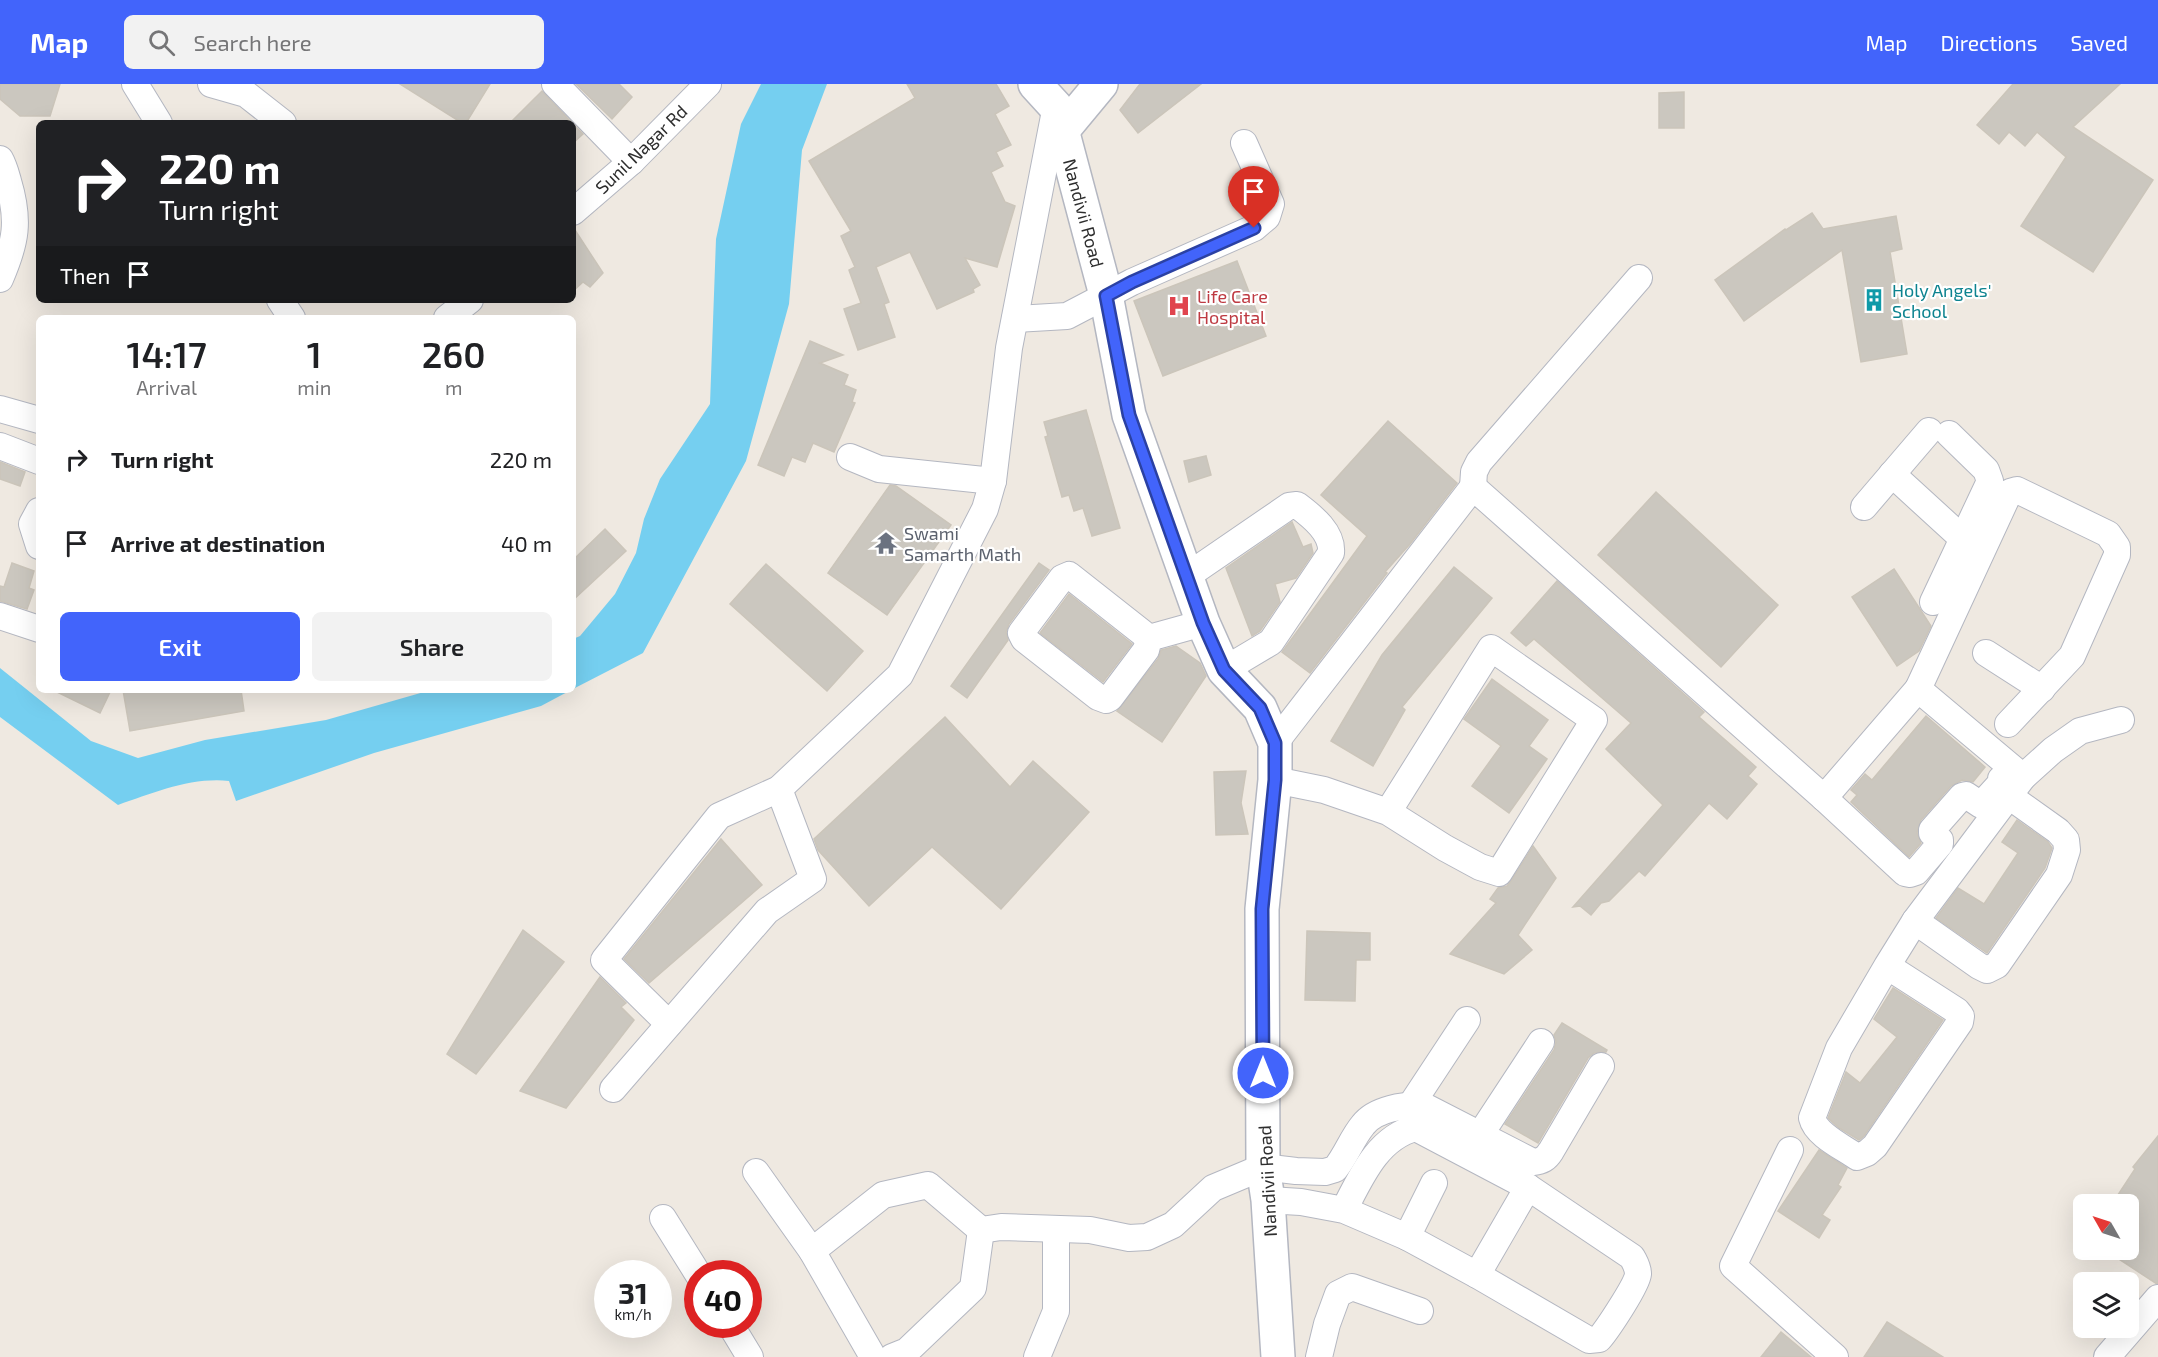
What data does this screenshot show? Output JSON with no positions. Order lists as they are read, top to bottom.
{
  "streets": {
    "street": ["Sunil Nagar Rd", "Nandivii Road"]
  },
  "places": {
    "building": ["Holy Angels' School"],
    "hospital": ["Life Care Hospital"],
    "temple": ["Swami Samarth Math"]
  },
  "north": "top left",
  "page": {
    "header": "Map",
    "search": "Search here",
    "nav": ["Map", "Directions", "Saved"],
    "turn": ["220 m", "Turn right"],
    "then": "Then",
    "eta": [
      "14:17",
      "Arrival",
      "1",
      "min",
      "260",
      "m"
    ],
    "list": [
      {
        "name": "Turn right",
        "value": "220 m"
      },
      {
        "name": "Arrive at destination",
        "value": "40 m"
      }
    ],
    "buttons": ["Exit", "Share"],
    "speed": "31 km/h",
    "limit": "40"
  }
}
